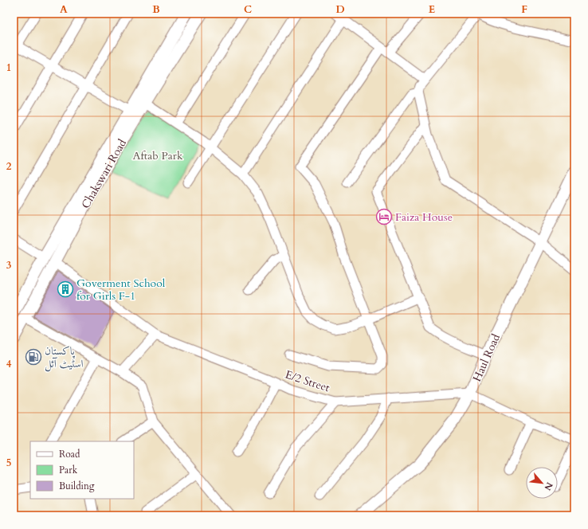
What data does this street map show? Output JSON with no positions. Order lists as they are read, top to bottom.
{
  "streets": {
    "main road": ["Chakswari Road", "Haul Road"],
    "street": ["E/2 Street"]
  },
  "crossings": [
    ["Chakswari Road", "E/2 Street"],
    ["Haul Road", "E/2 Street"]
  ],
  "parks": ["Aftab Park"],
  "places": {
    "hotel": ["Faiza House"],
    "building": ["Goverment School for Girls F-1"],
    "fuel station": ["پاکستان اسٹیٹ آئل"]
  },
  "legend": ["Road", "Park", "Building"],
  "north": "bottom right",
  "grid": {
    "columns": [
      "A",
      "B",
      "C",
      "D",
      "E",
      "F"
    ],
    "rows": [
      "1",
      "2",
      "3",
      "4",
      "5"
    ]
  }
}
